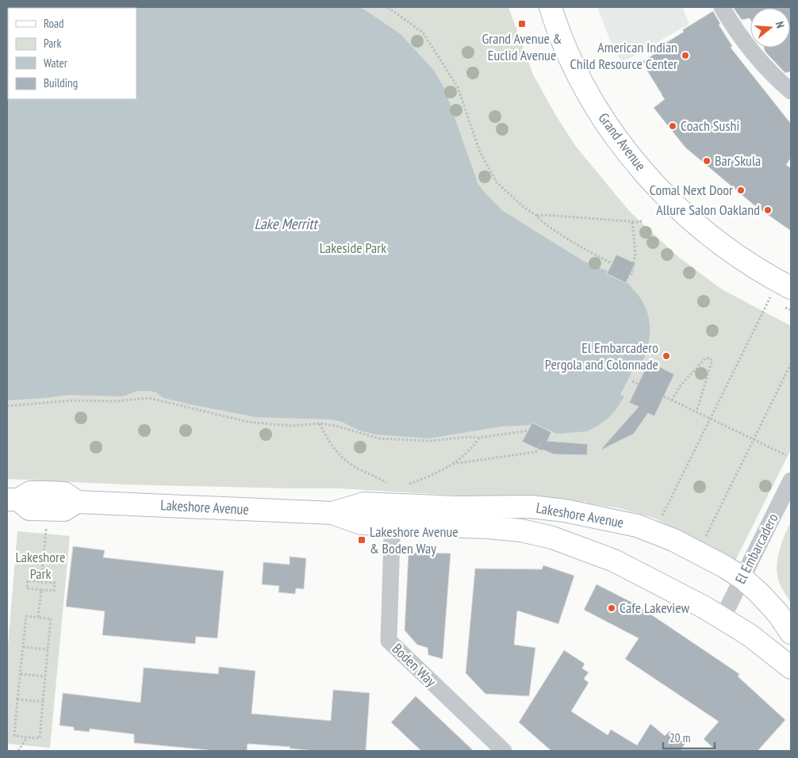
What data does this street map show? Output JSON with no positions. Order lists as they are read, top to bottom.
{
  "streets": {
    "main road": ["Grand Avenue", "Lakeshore Avenue"],
    "street": ["El Embarcadero", "Boden Way"]
  },
  "crossings": [
    ["Lakeshore Avenue", "El Embarcadero"],
    ["Lakeshore Avenue", "Boden Way"]
  ],
  "water": ["Lake Merritt"],
  "parks": ["Lakeside Park", "Lakeshore Park"],
  "places": {
    "transit": ["Grand Avenue & Euclid Avenue", "Lakeshore Avenue & Boden Way"],
    "other": [
      "American Indian Child Resource Center",
      "Coach Sushi",
      "Bar Skula",
      "Comal Next Door",
      "Allure Salon Oakland",
      "El Embarcadero Pergola and Colonnade",
      "Cafe Lakeview"
    ]
  },
  "legend": [
    "Road",
    "Park",
    "Water",
    "Building"
  ],
  "scale_bar": "20 m",
  "north": "right"
}
